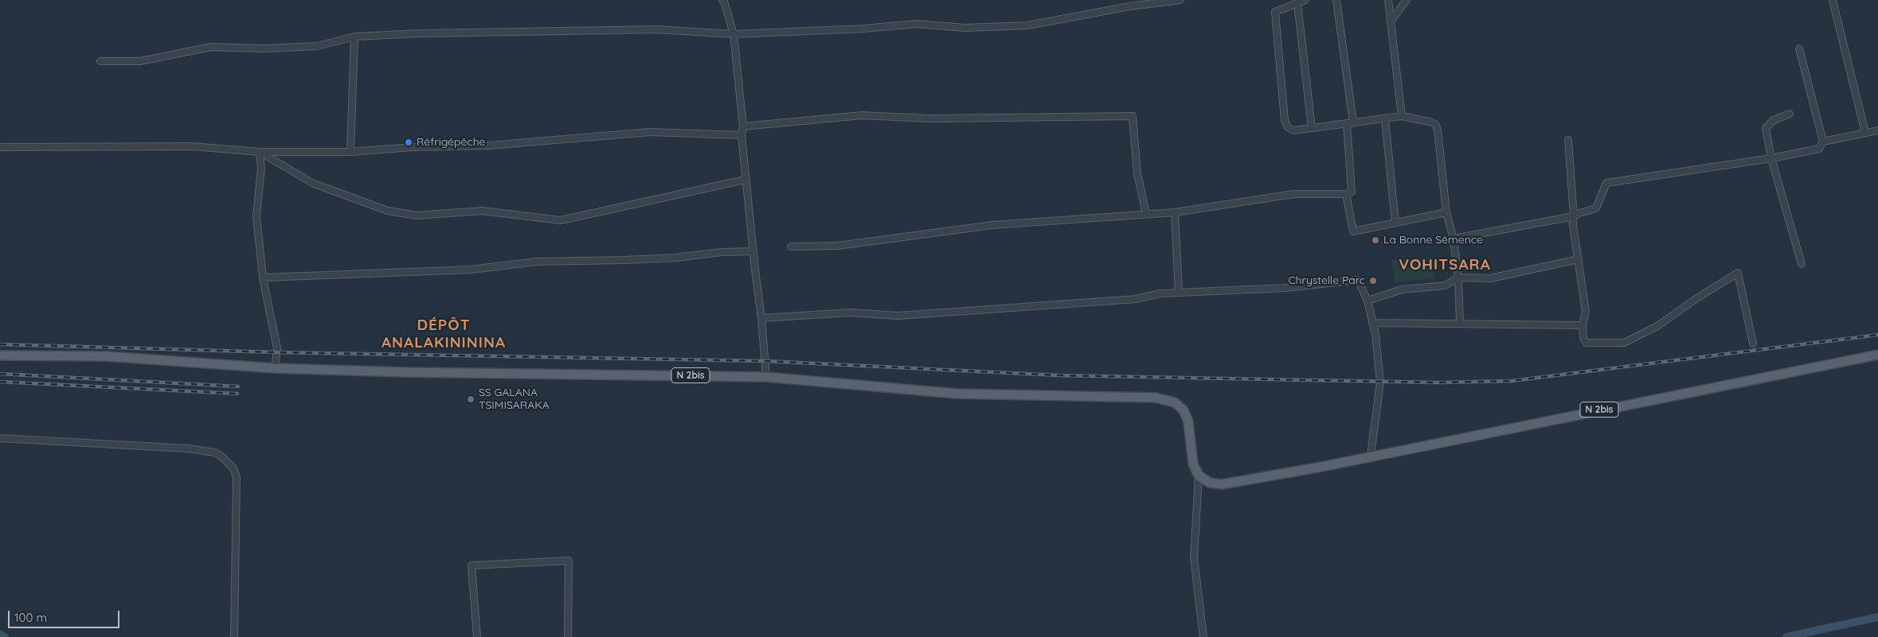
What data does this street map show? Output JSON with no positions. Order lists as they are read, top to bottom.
{
  "streets": {
    "main road": ["N 2bis"]
  },
  "districts": ["VOHITSARA", "DÉPÔT ANALAKINININA"],
  "places": [
    "Réfrigépêche",
    "La Bonne Sémence",
    "Chrystelle Parc",
    "SS GALANA TSIMISARAKA"
  ],
  "scale_bar": "100 m"
}
